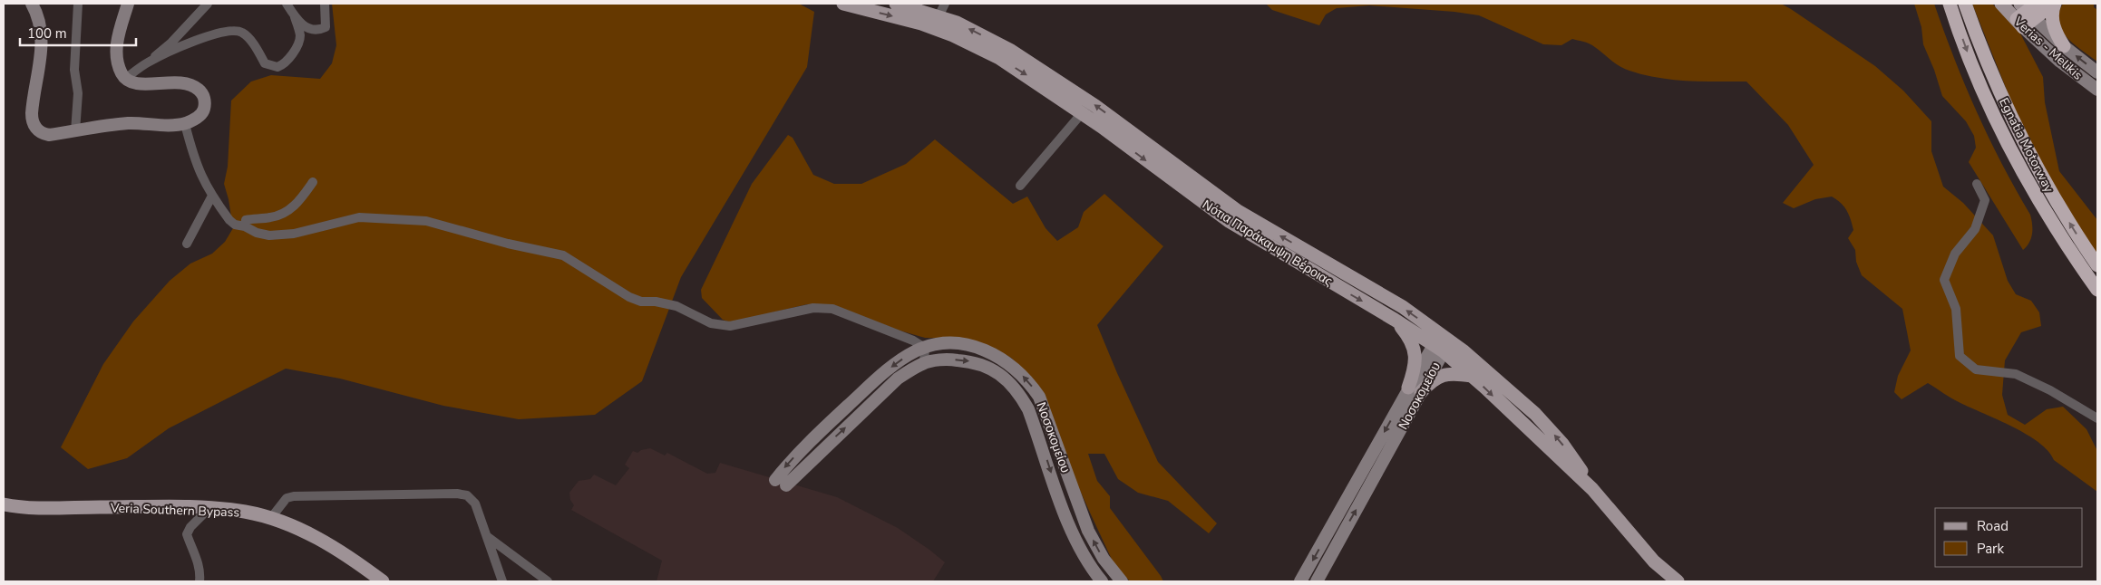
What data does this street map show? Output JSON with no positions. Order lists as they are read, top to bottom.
{
  "streets": {
    "highway": ["Egnatia Motorway"],
    "main road": ["Verias - Melikis", "Νότια Παράκαμψη Βέροιας", "Veria Southern Bypass"],
    "street": ["Νοσοκομείου"]
  },
  "legend": ["Road", "Park"],
  "scale_bar": "100 m"
}
